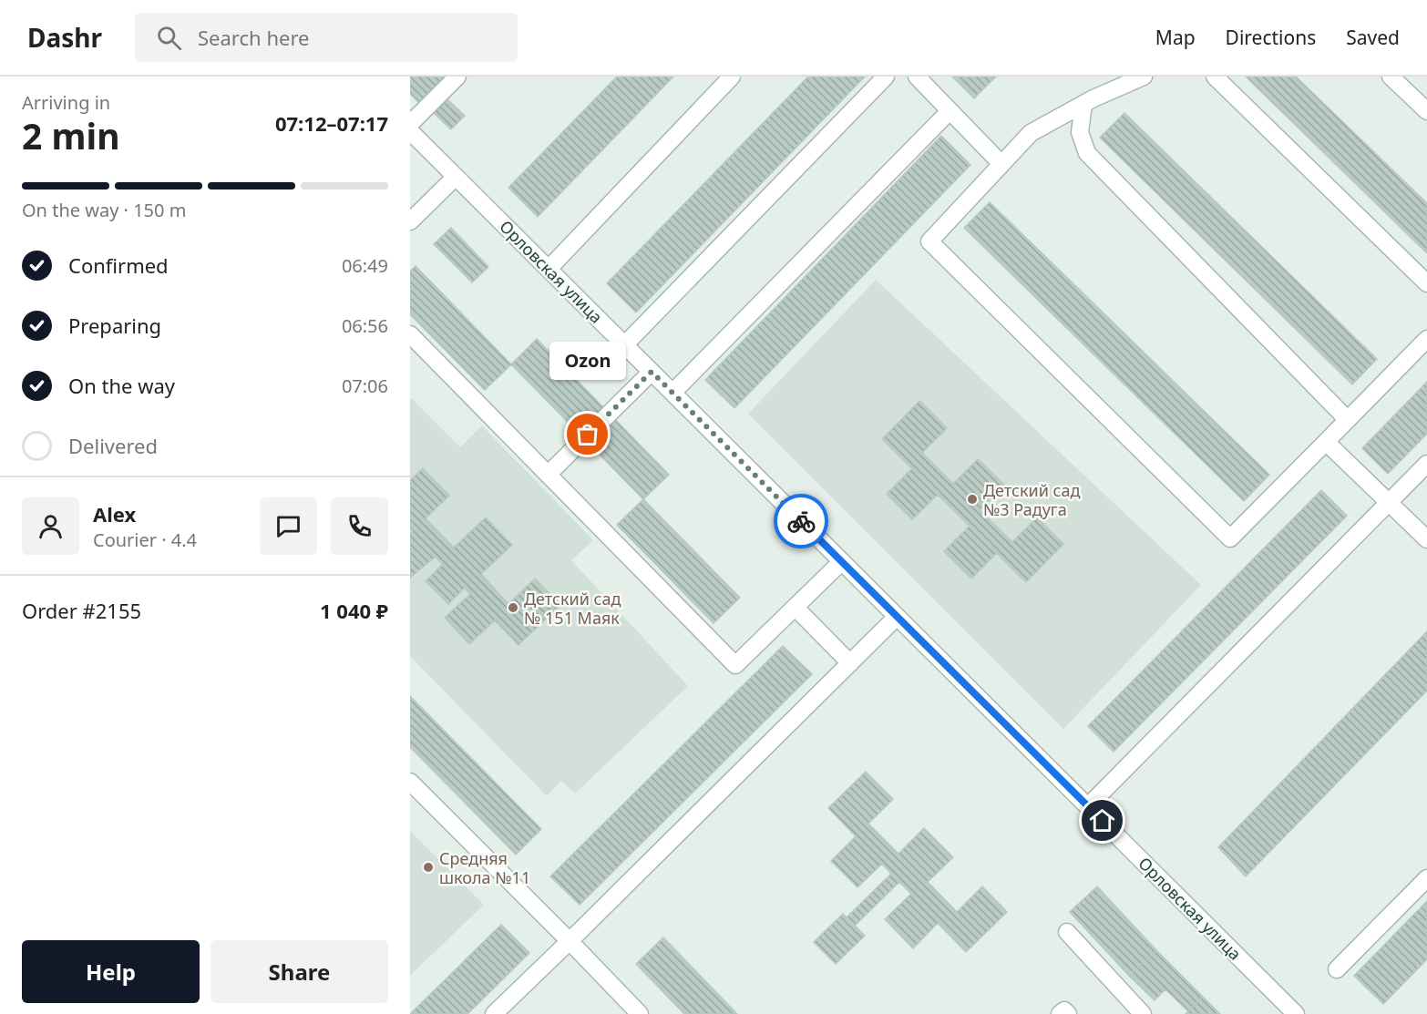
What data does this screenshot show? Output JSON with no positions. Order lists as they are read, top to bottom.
{
  "streets": {
    "street": ["Орловская улица"]
  },
  "places": [
    "Ozon",
    "Детский сад №3 Радуга",
    "Детский сад № 151 Маяк",
    "Средняя школа №11"
  ],
  "page": {
    "header": "Dashr",
    "search": "Search here",
    "nav": ["Map", "Directions", "Saved"],
    "heading": ["2 min", "Arriving in", "07:12–07:17"],
    "panel": [
      "Alex",
      "Courier · 4.4",
      "Order #2155",
      "1 040 ₽"
    ],
    "bar": "On the way · 150 m",
    "list": [
      ["Confirmed", "06:49"],
      ["Preparing", "06:56"],
      ["On the way", "07:06"],
      "Delivered"
    ],
    "bubble": "Ozon",
    "buttons": ["Help", "Share"]
  }
}
